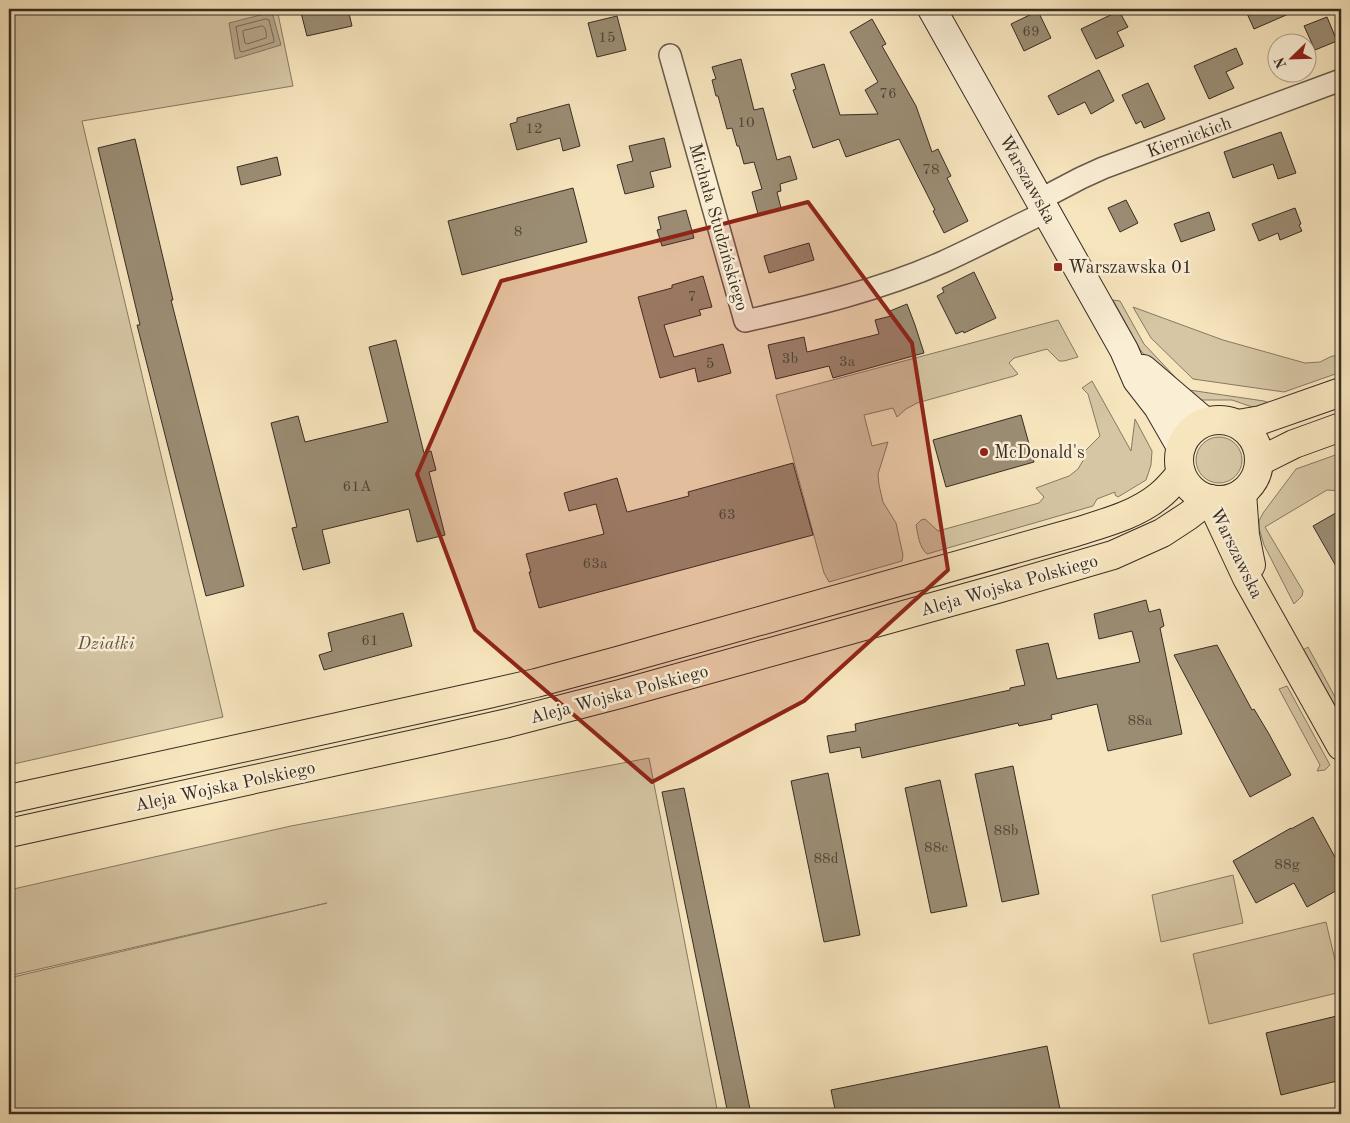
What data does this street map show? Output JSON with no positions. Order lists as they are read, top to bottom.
{
  "streets": {
    "main road": ["Warszawska", "Aleja Wojska Polskiego"],
    "street": ["Kiernickich", "Michała Studzińskiego"]
  },
  "crossings": [
    ["Kiernickich", "Warszawska"],
    ["Kiernickich", "Michała Studzińskiego"],
    ["Warszawska", "Michała Studzińskiego"],
    ["Warszawska", "Aleja Wojska Polskiego"]
  ],
  "parks": ["Działki"],
  "places": {
    "transit": ["Warszawska 01"],
    "other": ["McDonald's"]
  },
  "house_numbers": [
    "69",
    "15",
    "76",
    "10",
    "12",
    "78",
    "8",
    "7",
    "3b",
    "3a",
    "5",
    "61A",
    "63",
    "63a",
    "61",
    "88a",
    "88b",
    "88c",
    "88d",
    "88g"
  ],
  "north": "bottom left"
}
